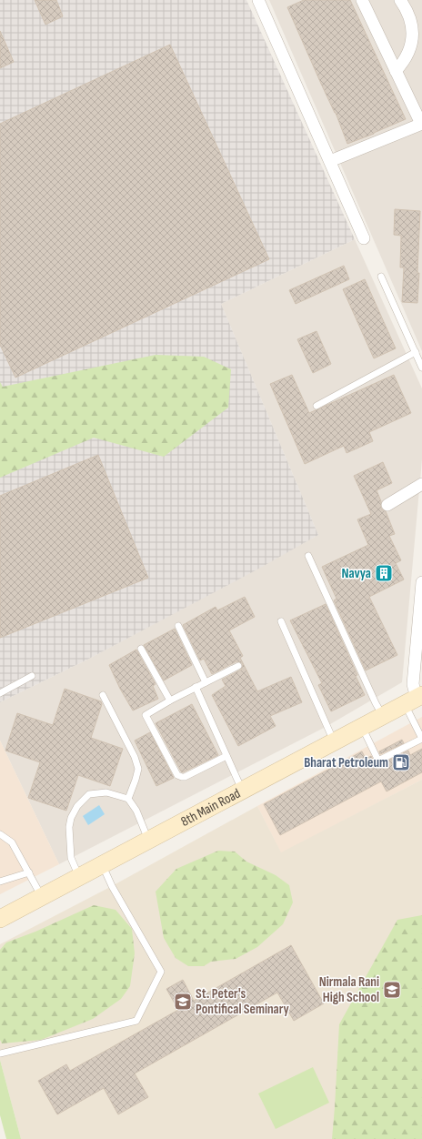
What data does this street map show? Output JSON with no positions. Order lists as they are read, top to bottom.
{
  "streets": {
    "main road": ["8th Main Road"]
  },
  "places": {
    "building": ["Navya"],
    "fuel station": ["Bharat Petroleum"],
    "school or university": ["Nirmala Rani High School", "St. Peter's Pontifical Seminary"]
  }
}
